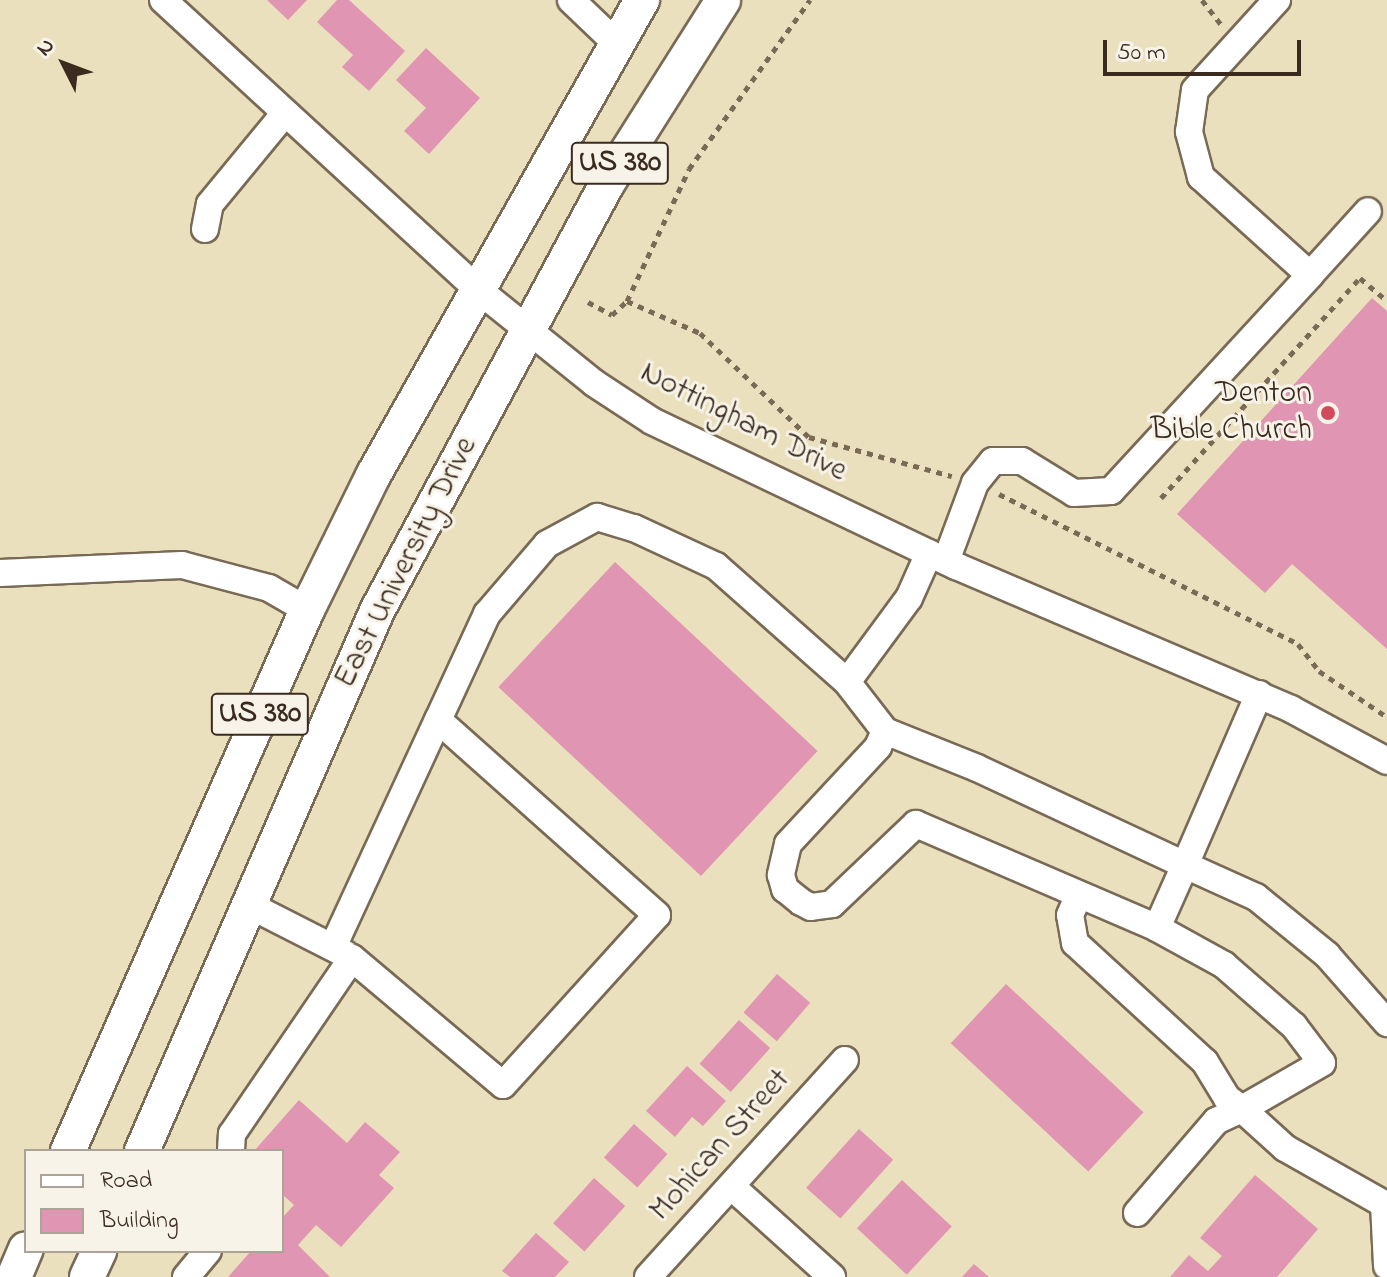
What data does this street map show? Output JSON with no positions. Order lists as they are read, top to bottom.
{
  "streets": {
    "main road": ["US 380", "East University Drive"],
    "street": ["Nottingham Drive", "Mohican Street"]
  },
  "crossings": [
    ["Nottingham Drive", "East University Drive"]
  ],
  "places": ["Denton Bible Church"],
  "legend": ["Road", "Building"],
  "scale_bar": "50 m",
  "north": "top left"
}
